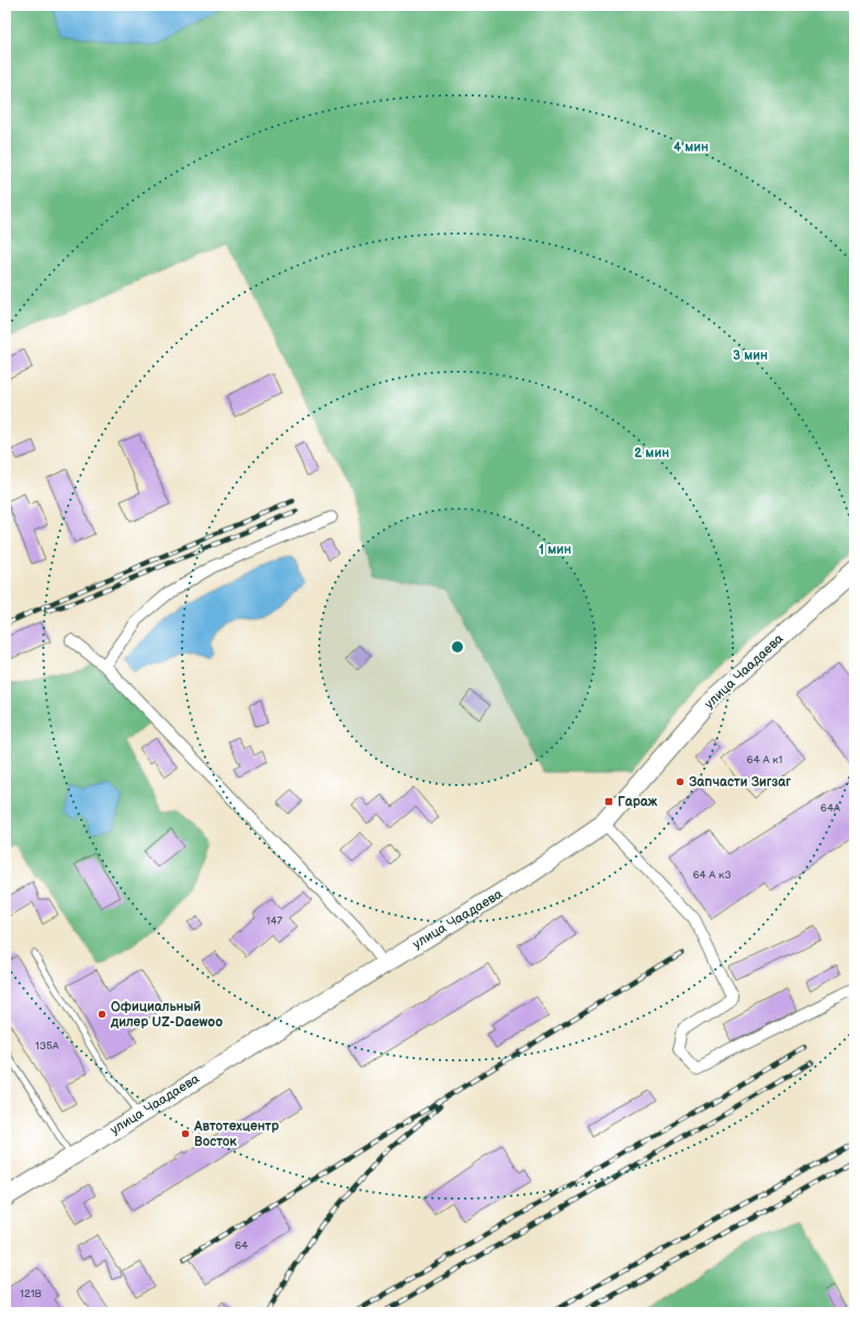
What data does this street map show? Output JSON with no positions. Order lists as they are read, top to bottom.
{
  "streets": {
    "main road": ["улица Чаадаева"]
  },
  "places": {
    "other": ["Запчасти Зигзаг", "Официальный дилер UZ-Daewoo", "Автотехцентр Восток"],
    "transit": ["Гараж"]
  },
  "house_numbers": [
    "64 А к1",
    "64А",
    "64 А к3",
    "147",
    "135А",
    "64",
    "121В"
  ],
  "rings": [
    "4 мин",
    "3 мин",
    "2 мин",
    "1 мин"
  ]
}
